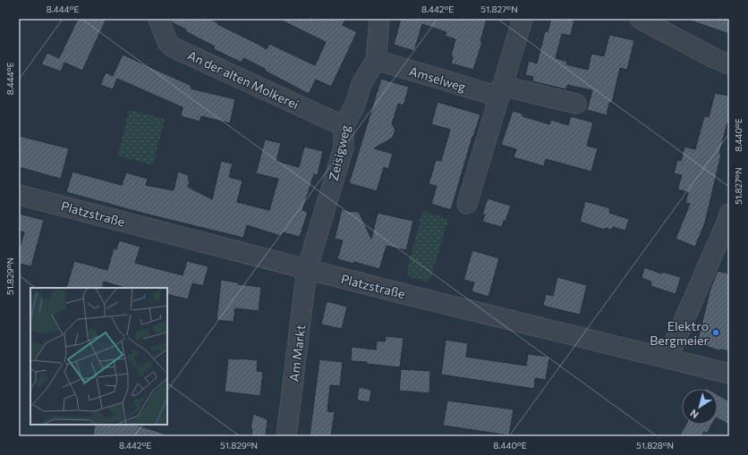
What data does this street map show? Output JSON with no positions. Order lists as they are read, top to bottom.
{
  "streets": {
    "street": [
      "Amselweg",
      "An der alten Molkerei",
      "Zeisigweg",
      "Platzstraße",
      "Am Markt"
    ]
  },
  "crossings": [
    ["Amselweg", "Zeisigweg"],
    ["An der alten Molkerei", "Zeisigweg"],
    ["Zeisigweg", "Platzstraße"],
    ["Zeisigweg", "Am Markt"],
    ["Platzstraße", "Am Markt"]
  ],
  "places": ["Elektro Bergmeier"],
  "north": "bottom left",
  "coordinates": [
    "8.444°E",
    "8.442°E",
    "51.827°N",
    "8.440°E",
    "51.829°N",
    "51.828°N"
  ]
}
